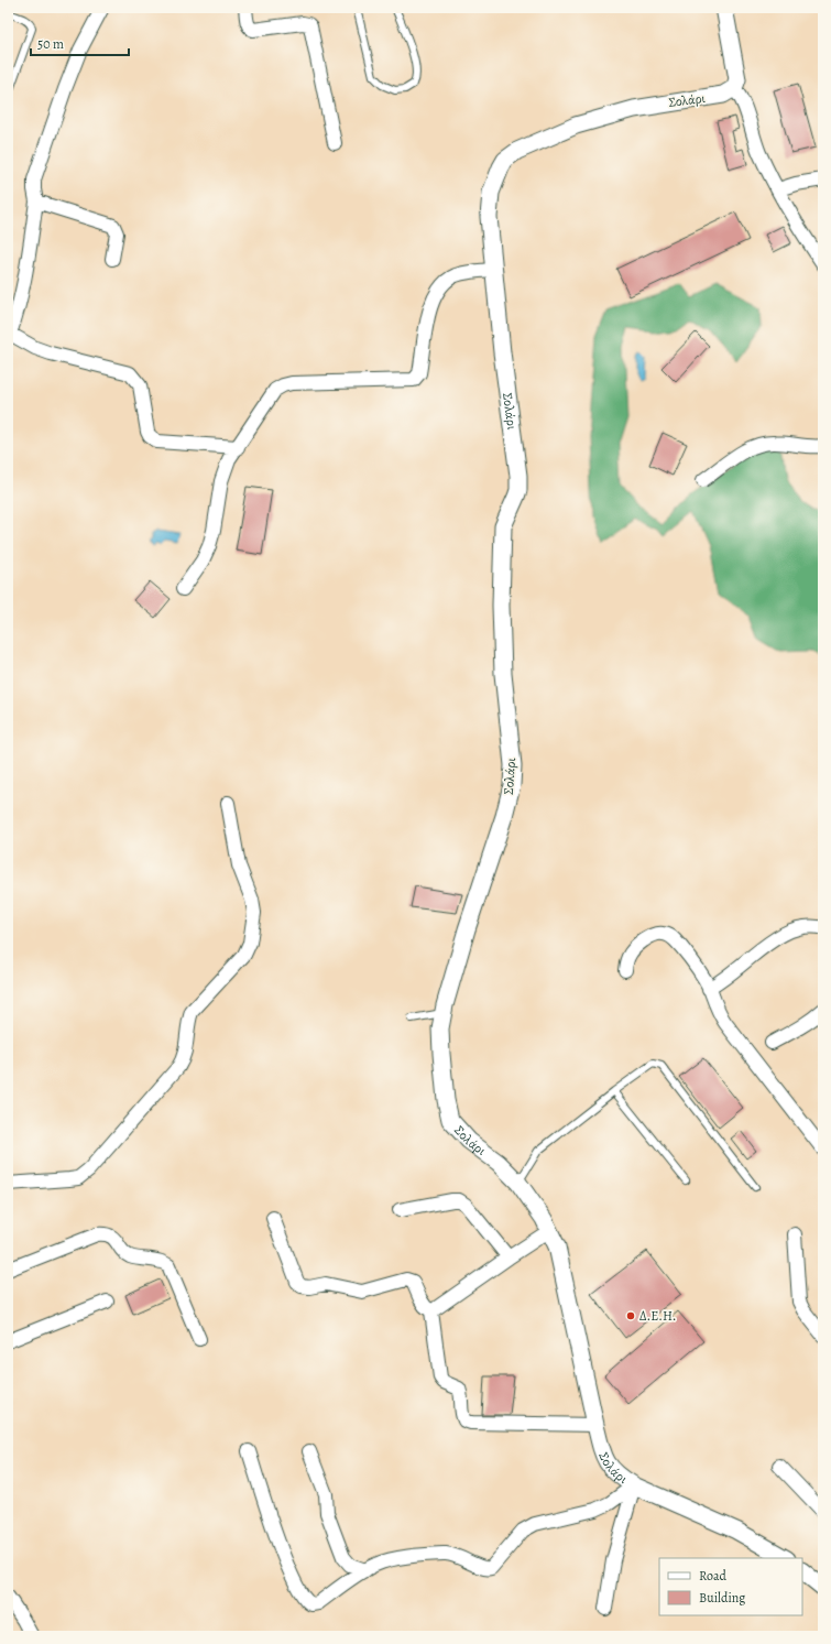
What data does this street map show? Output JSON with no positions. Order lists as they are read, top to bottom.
{
  "streets": {
    "street": ["Σολάρι"]
  },
  "places": ["Δ.Ε.Η."],
  "legend": ["Road", "Building"],
  "scale_bar": "50 m"
}
